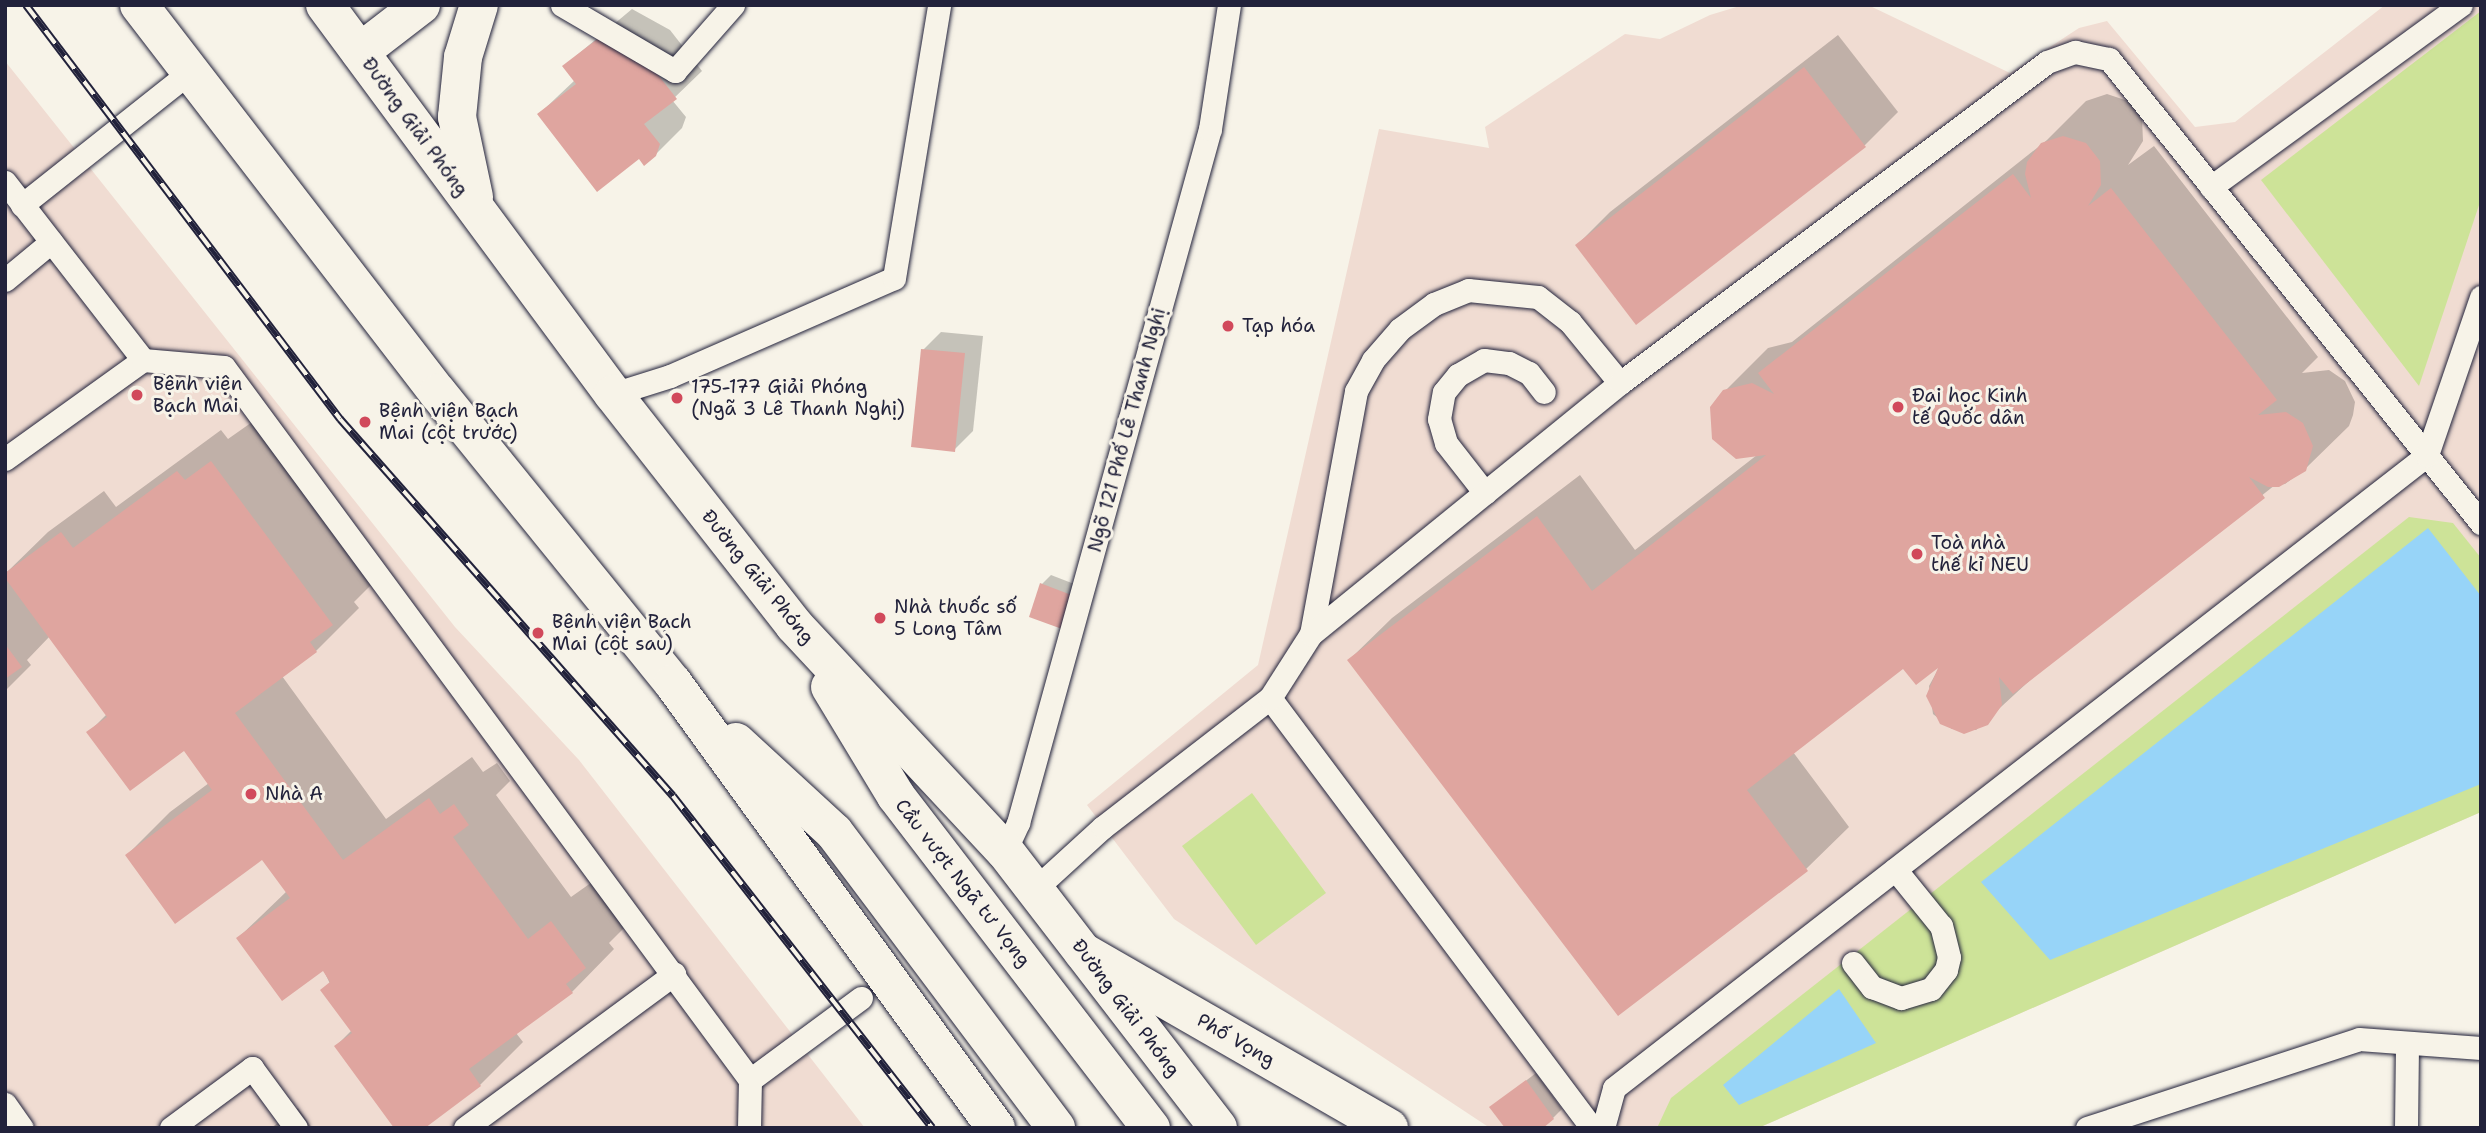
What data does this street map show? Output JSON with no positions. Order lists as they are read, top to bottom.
{
  "streets": {
    "main road": ["Đường Giải Phóng", "Cầu vượt Ngã tư Vọng", "Phố Vọng"],
    "lane": ["Ngõ 121 Phố Lê Thanh Nghị"]
  },
  "crossings": [
    ["Đường Giải Phóng", "Ngõ 121 Phố Lê Thanh Nghị"],
    ["Đường Giải Phóng", "Cầu vượt Ngã tư Vọng"],
    ["Đường Giải Phóng", "Phố Vọng"]
  ],
  "places": [
    "Tạp hóa",
    "Bệnh viện Bạch Mai",
    "175-177 Giải Phóng (Ngã 3 Lê Thanh Nghị)",
    "Đại học Kinh tế Quốc dân",
    "Bệnh viện Bạch Mai (cột trước)",
    "Toà nhà thế kỉ NEU",
    "Nhà thuốc số 5 Long Tâm",
    "Bệnh viện Bạch Mai (cột sau)",
    "Nhà A"
  ]
}
